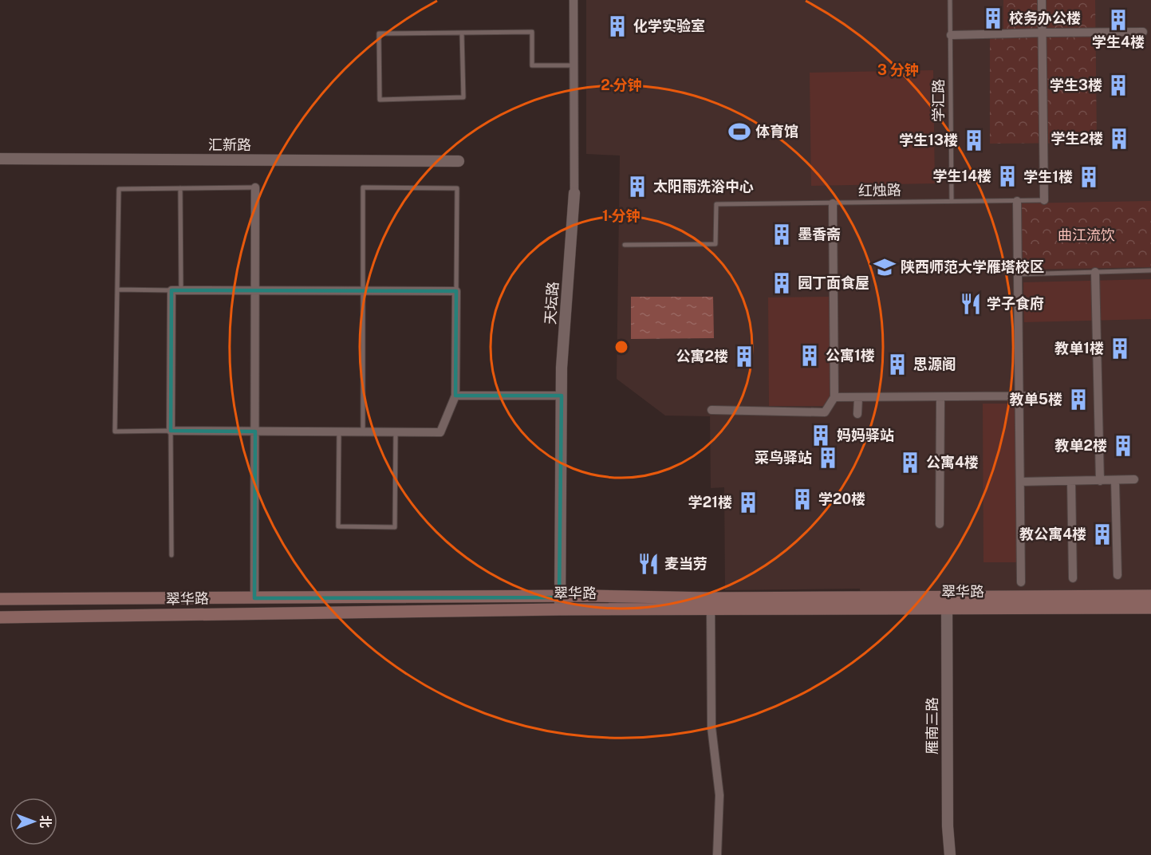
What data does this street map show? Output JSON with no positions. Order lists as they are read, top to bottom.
{
  "streets": {
    "main road": ["翠华路"],
    "street": ["汇新路", "天坛路", "雁南三路"],
    "lane": ["学汇路", "红烛路"]
  },
  "crossings": [
    ["学汇路", "红烛路"],
    ["天坛路", "翠华路"],
    ["翠华路", "雁南三路"]
  ],
  "parks": ["曲江流饮"],
  "places": {
    "building": [
      "校务办公楼",
      "学生4楼",
      "化学实验室",
      "学生3楼",
      "学生2楼",
      "学生13楼",
      "学生14楼",
      "学生1楼",
      "太阳雨洗浴中心",
      "墨香斋",
      "园丁面食屋",
      "教单1楼",
      "公寓1楼",
      "公寓2楼",
      "思源阁",
      "教单5楼",
      "妈妈驿站",
      "教单2楼",
      "菜鸟驿站",
      "公寓4楼",
      "学20楼",
      "学21楼",
      "教公寓4楼"
    ],
    "sports": ["体育馆"],
    "school or university": ["陕西师范大学雁塔校区"],
    "restaurant": ["学子食府", "麦当劳"]
  },
  "north": "right",
  "rings": ["3 分钟", "2 分钟", "1 分钟"]
}
